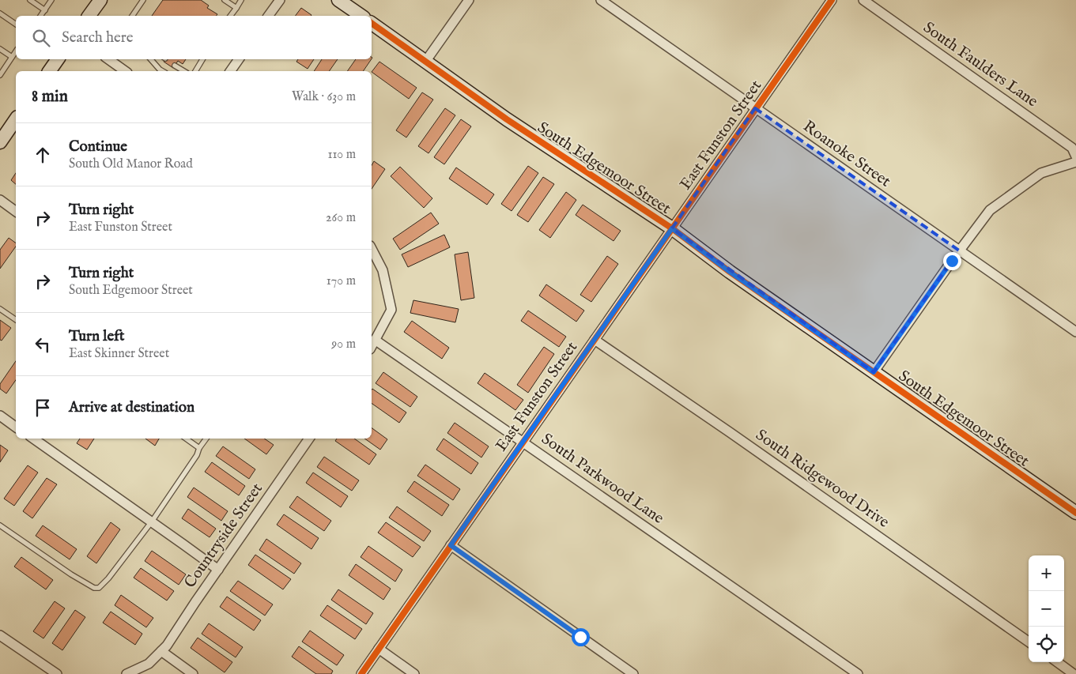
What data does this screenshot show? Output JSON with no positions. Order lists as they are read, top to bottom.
{
  "streets": {
    "street": [
      "South Faulders Lane",
      "East Funston Street",
      "Roanoke Street",
      "South Edgemoor Street",
      "South Parkwood Lane",
      "South Ridgewood Drive",
      "Countryside Street"
    ]
  },
  "crossings": [
    ["East Funston Street", "Roanoke Street"],
    ["East Funston Street", "South Edgemoor Street"],
    ["East Funston Street", "South Parkwood Lane"],
    ["East Funston Street", "South Ridgewood Drive"]
  ],
  "page": {
    "search": "Search here",
    "heading": ["8 min", "Walk · 630 m"],
    "list": [
      ["Continue", "South Old Manor Road", "110 m"],
      ["Turn right", "East Funston Street", "260 m"],
      ["Turn right", "South Edgemoor Street", "170 m"],
      ["Turn left", "East Skinner Street", "90 m"],
      "Arrive at destination"
    ],
    "map_buttons": ["+", "−"]
  }
}
